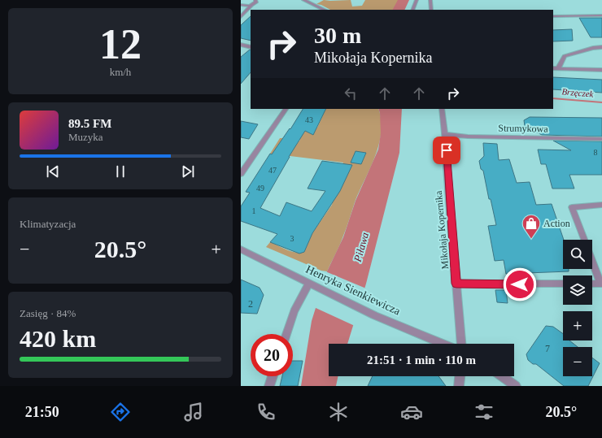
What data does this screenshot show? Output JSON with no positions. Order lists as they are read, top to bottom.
{
  "streets": {
    "street": ["Strumykowa", "Mikołaja Kopernika", "Henryka Sienkiewicza"]
  },
  "crossings": [
    ["Strumykowa", "Mikołaja Kopernika"]
  ],
  "water": ["Brzęczek", "Piława"],
  "places": {
    "shop": ["Action"]
  },
  "house_numbers": [
    "43",
    "8",
    "47",
    "49",
    "1",
    "3",
    "2",
    "7"
  ],
  "page": {
    "tile": [
      ["12", "km/h"],
      "Klimatyzacja",
      ["Zasięg · 84%", "420 km"]
    ],
    "turn": ["30 m", "Mikołaja Kopernika"],
    "song": ["89.5 FM", "Muzyka"],
    "heat": ["−", "20.5°", "+"],
    "map_buttons": ["+", "−"],
    "limit": "20",
    "trip": "21:51 · 1 min · 110 m",
    "tabs": ["21:50", "20.5°"]
  }
}
